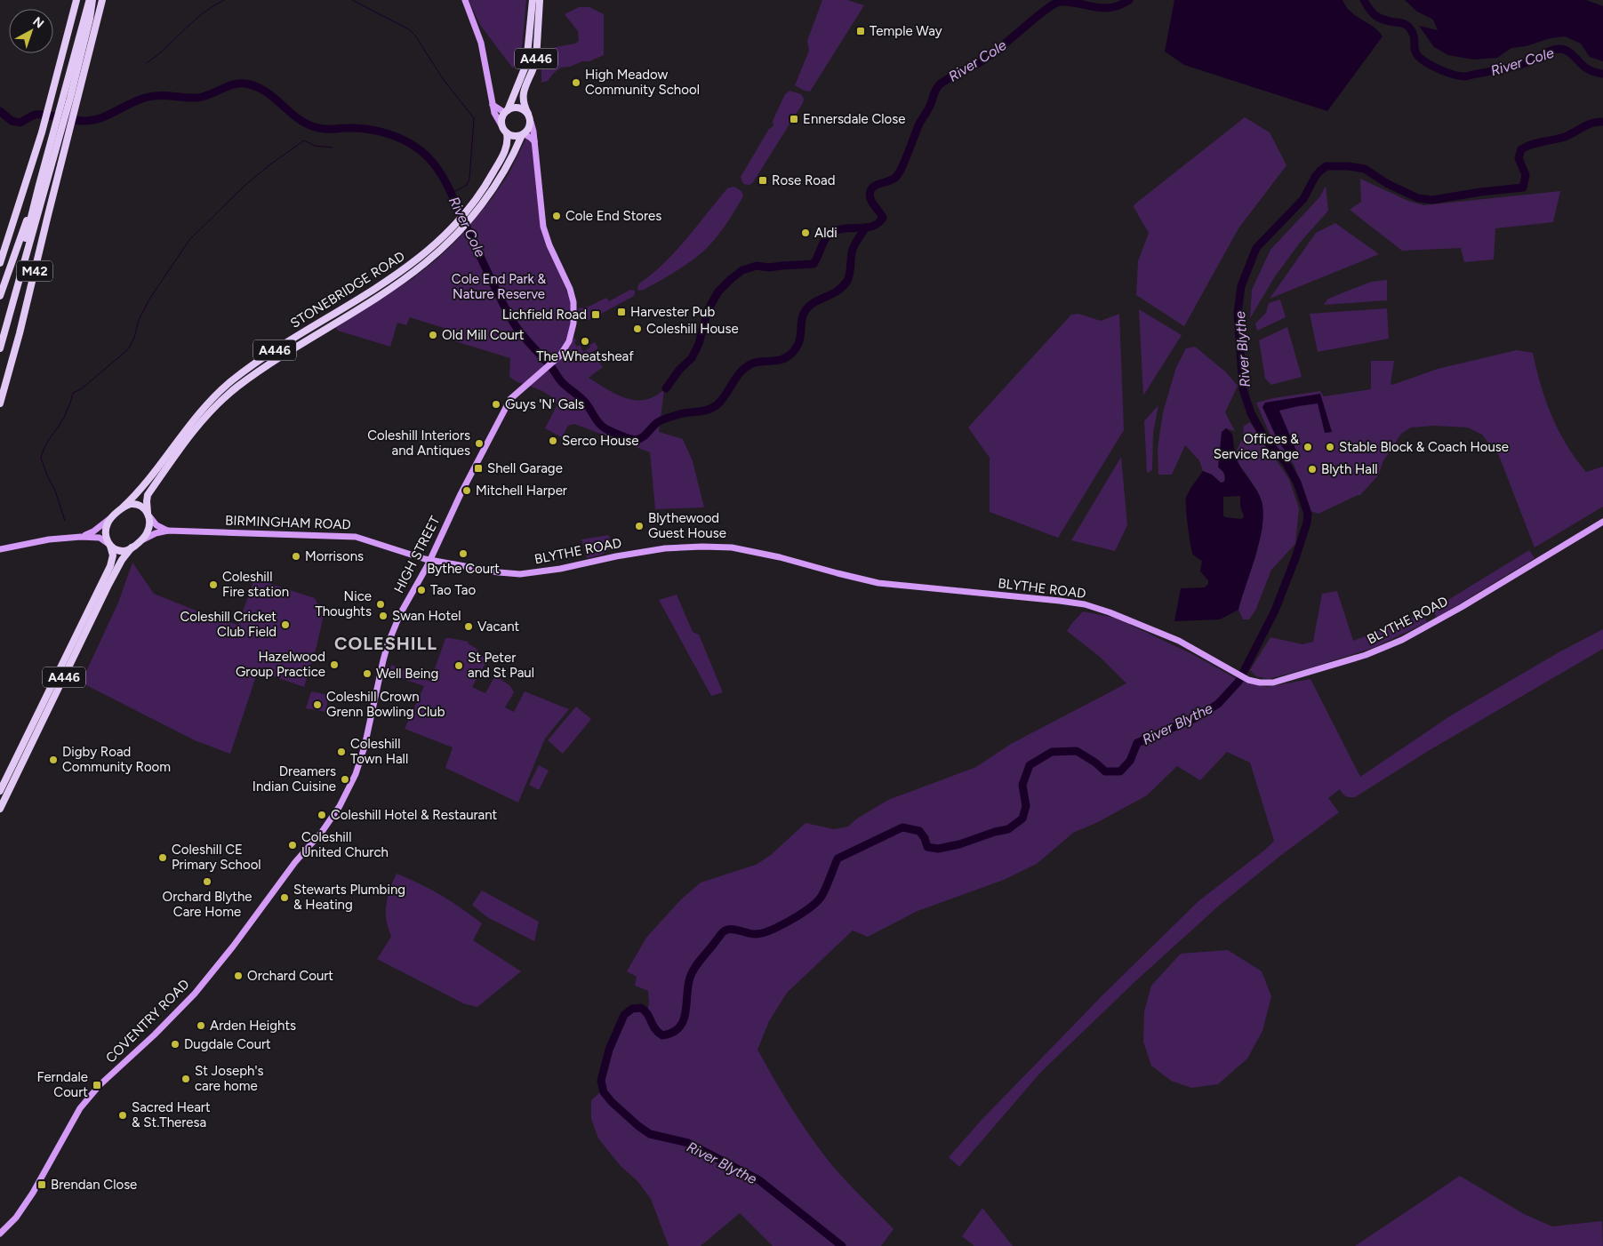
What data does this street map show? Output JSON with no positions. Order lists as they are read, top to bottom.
{
  "streets": {
    "highway": ["A446", "M42", "STONEBRIDGE ROAD"],
    "main road": [
      "BIRMINGHAM ROAD",
      "BLYTHE ROAD",
      "HIGH STREET",
      "COVENTRY ROAD"
    ]
  },
  "crossings": [
    ["A446", "STONEBRIDGE ROAD"],
    ["A446", "BIRMINGHAM ROAD"],
    ["STONEBRIDGE ROAD", "BIRMINGHAM ROAD"],
    ["BIRMINGHAM ROAD", "BLYTHE ROAD"],
    ["BIRMINGHAM ROAD", "HIGH STREET"],
    ["BLYTHE ROAD", "HIGH STREET"],
    ["HIGH STREET", "COVENTRY ROAD"]
  ],
  "districts": ["COLESHILL"],
  "water": ["River Cole", "River Blythe"],
  "parks": ["Cole End Park & Nature Reserve"],
  "places": {
    "transit": [
      "Temple Way",
      "Ennersdale Close",
      "Rose Road",
      "Harvester Pub",
      "Lichfield Road",
      "Shell Garage",
      "Ferndale Court",
      "Brendan Close"
    ],
    "other": [
      "High Meadow Community School",
      "Cole End Stores",
      "Aldi",
      "Coleshill House",
      "Old Mill Court",
      "The Wheatsheaf",
      "Guys 'N' Gals",
      "Serco House",
      "Coleshill Interiors and Antiques",
      "Offices & Service Range",
      "Stable Block & Coach House",
      "Blyth Hall",
      "Mitchell Harper",
      "Blythewood Guest House",
      "Bythe Court",
      "Morrisons",
      "Coleshill Fire station",
      "Tao Tao",
      "Nice Thoughts",
      "Swan Hotel",
      "Coleshill Cricket Club Field",
      "Vacant",
      "Hazelwood Group Practice",
      "St Peter and St Paul",
      "Well Being",
      "Coleshill Crown Grenn Bowling Club",
      "Coleshill Town Hall",
      "Digby Road Community Room",
      "Dreamers Indian Cuisine",
      "Coleshill Hotel & Restaurant",
      "Coleshill United Church",
      "Coleshill CE Primary School",
      "Orchard Blythe Care Home",
      "Stewarts Plumbing & Heating",
      "Orchard Court",
      "Arden Heights",
      "Dugdale Court",
      "St Joseph's care home",
      "Sacred Heart & St.Theresa"
    ]
  },
  "north": "top right"
}
